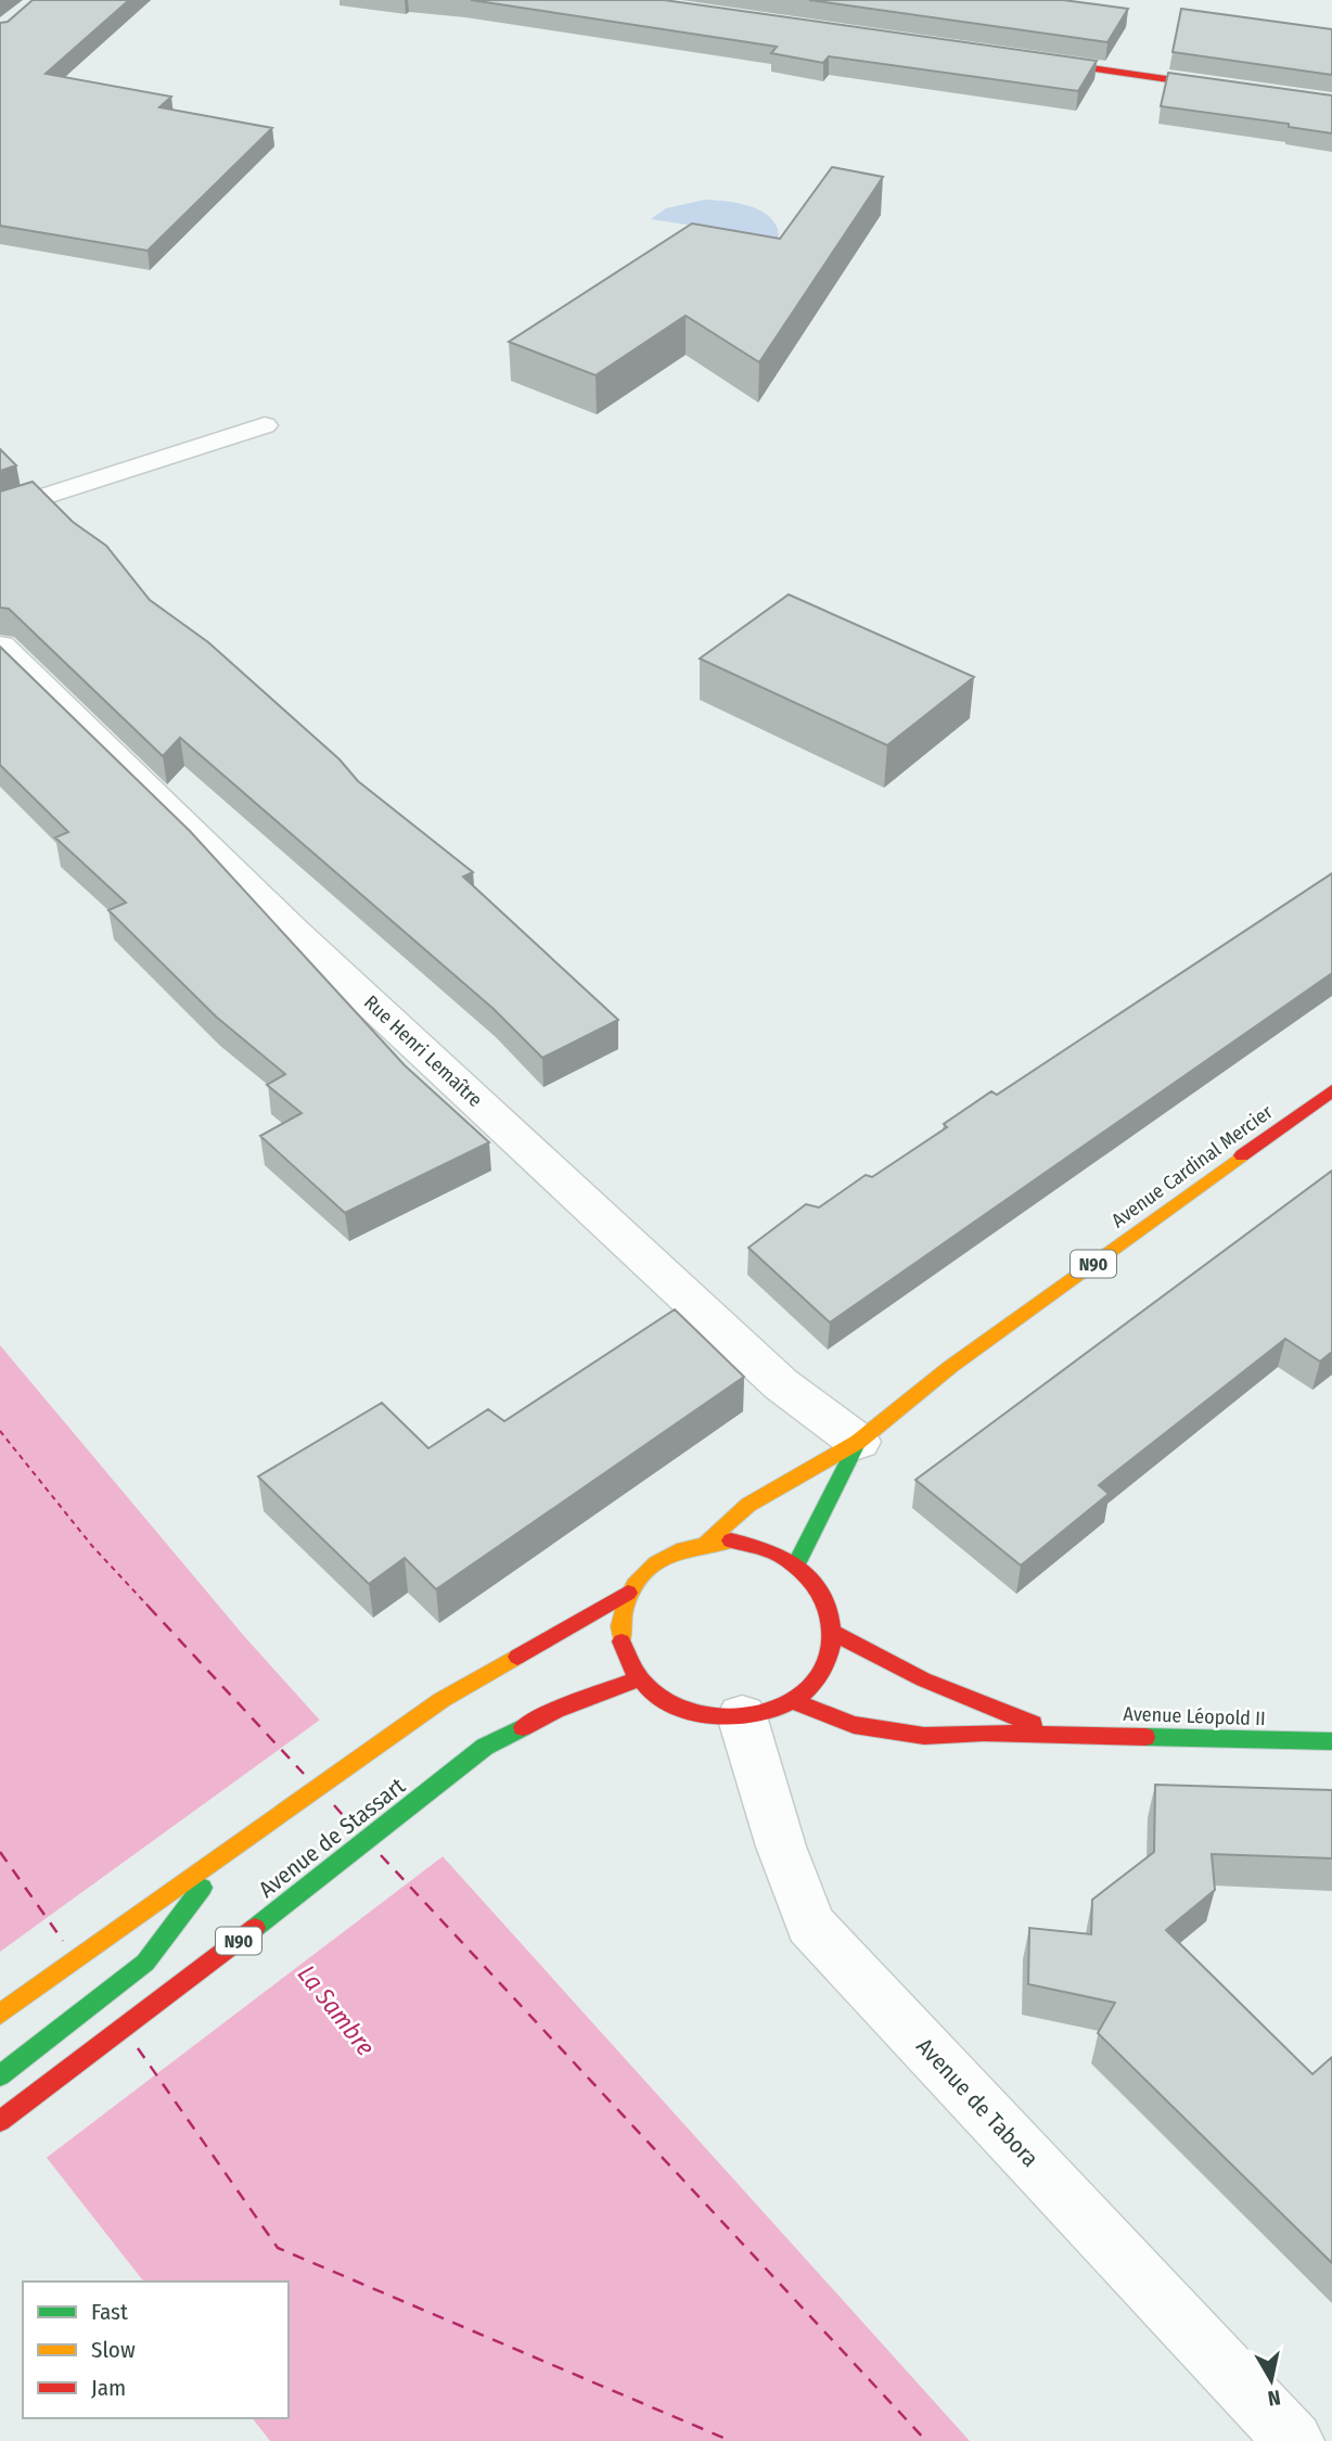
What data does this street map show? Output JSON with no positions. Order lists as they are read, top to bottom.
{
  "streets": {
    "main road": [
      "Avenue Cardinal Mercier",
      "N90",
      "Avenue Léopold II",
      "Avenue de Stassart"
    ],
    "street": ["Rue Henri Lemaître", "Avenue de Tabora"]
  },
  "crossings": [
    ["Rue Henri Lemaître", "Avenue Cardinal Mercier"],
    ["Avenue Cardinal Mercier", "N90"],
    ["Avenue Cardinal Mercier", "Avenue Léopold II"],
    ["Avenue Cardinal Mercier", "Avenue de Stassart"],
    ["Avenue Cardinal Mercier", "Avenue de Tabora"],
    ["N90", "Avenue Léopold II"],
    ["N90", "Avenue de Stassart"],
    ["N90", "Avenue de Tabora"],
    ["Avenue Léopold II", "Avenue de Stassart"],
    ["Avenue Léopold II", "Avenue de Tabora"],
    ["Avenue de Stassart", "Avenue de Tabora"]
  ],
  "water": ["La Sambre"],
  "legend": ["Fast", "Slow", "Jam"],
  "north": "bottom"
}
